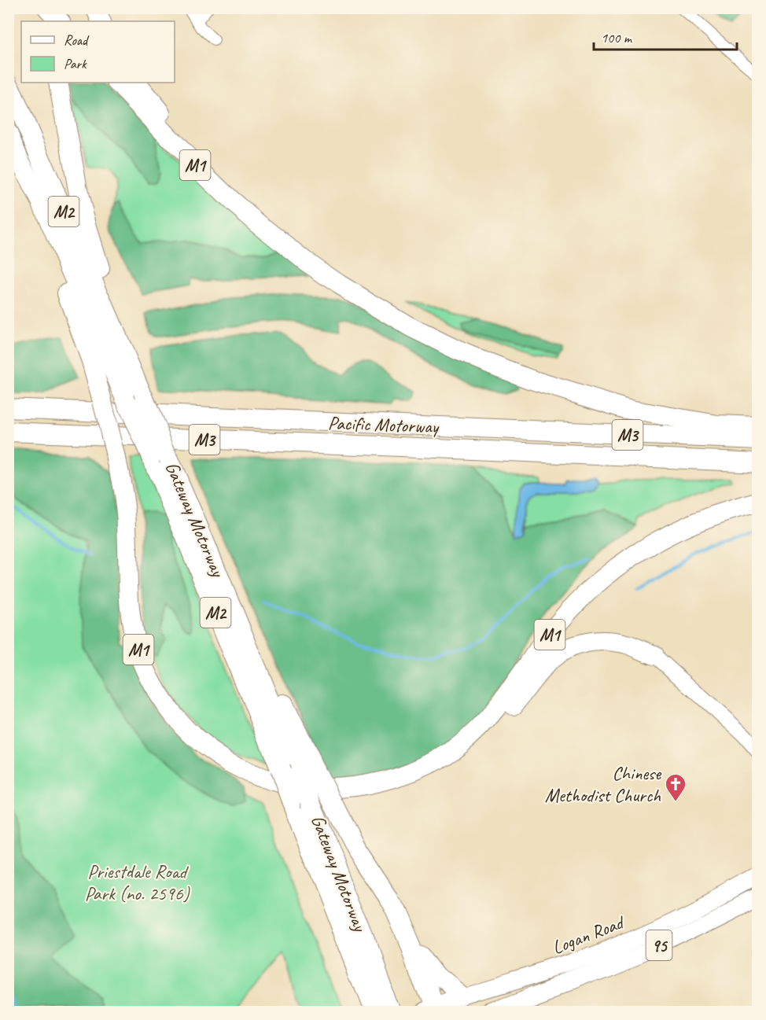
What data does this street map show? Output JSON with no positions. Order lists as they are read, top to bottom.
{
  "streets": {
    "highway": [
      "M1",
      "M2",
      "Pacific Motorway",
      "M3",
      "Gateway Motorway"
    ],
    "main road": ["Logan Road", "95"]
  },
  "crossings": [
    ["M1", "Gateway Motorway"]
  ],
  "parks": ["Priestdale Road Park (no. 2596)"],
  "places": {
    "church": ["Chinese Methodist Church"]
  },
  "legend": ["Road", "Park"],
  "scale_bar": "100 m"
}
